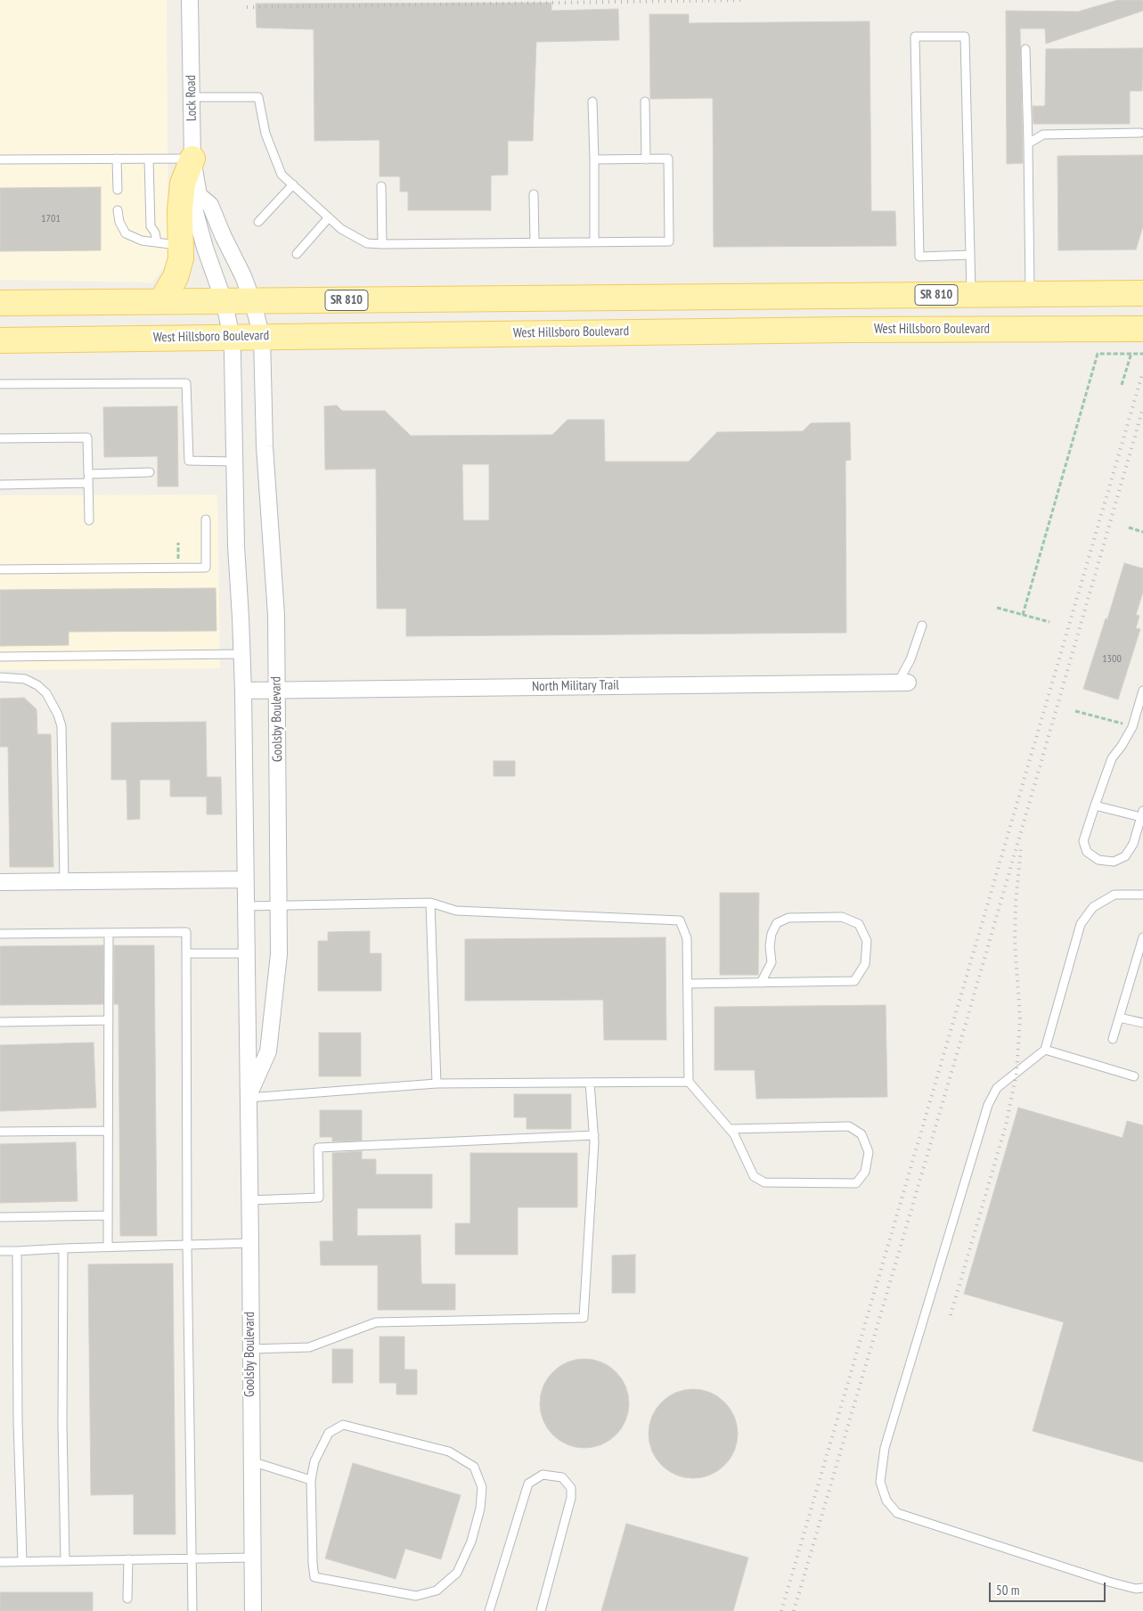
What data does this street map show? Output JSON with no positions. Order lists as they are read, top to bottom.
{
  "streets": {
    "main road": ["SR 810", "West Hillsboro Boulevard"],
    "street": ["Lock Road", "North Military Trail", "Goolsby Boulevard"]
  },
  "crossings": [
    ["Lock Road", "SR 810"],
    ["SR 810", "Goolsby Boulevard"],
    ["West Hillsboro Boulevard", "Goolsby Boulevard"],
    ["North Military Trail", "Goolsby Boulevard"]
  ],
  "house_numbers": ["1701", "1300"],
  "scale_bar": "50 m"
}
